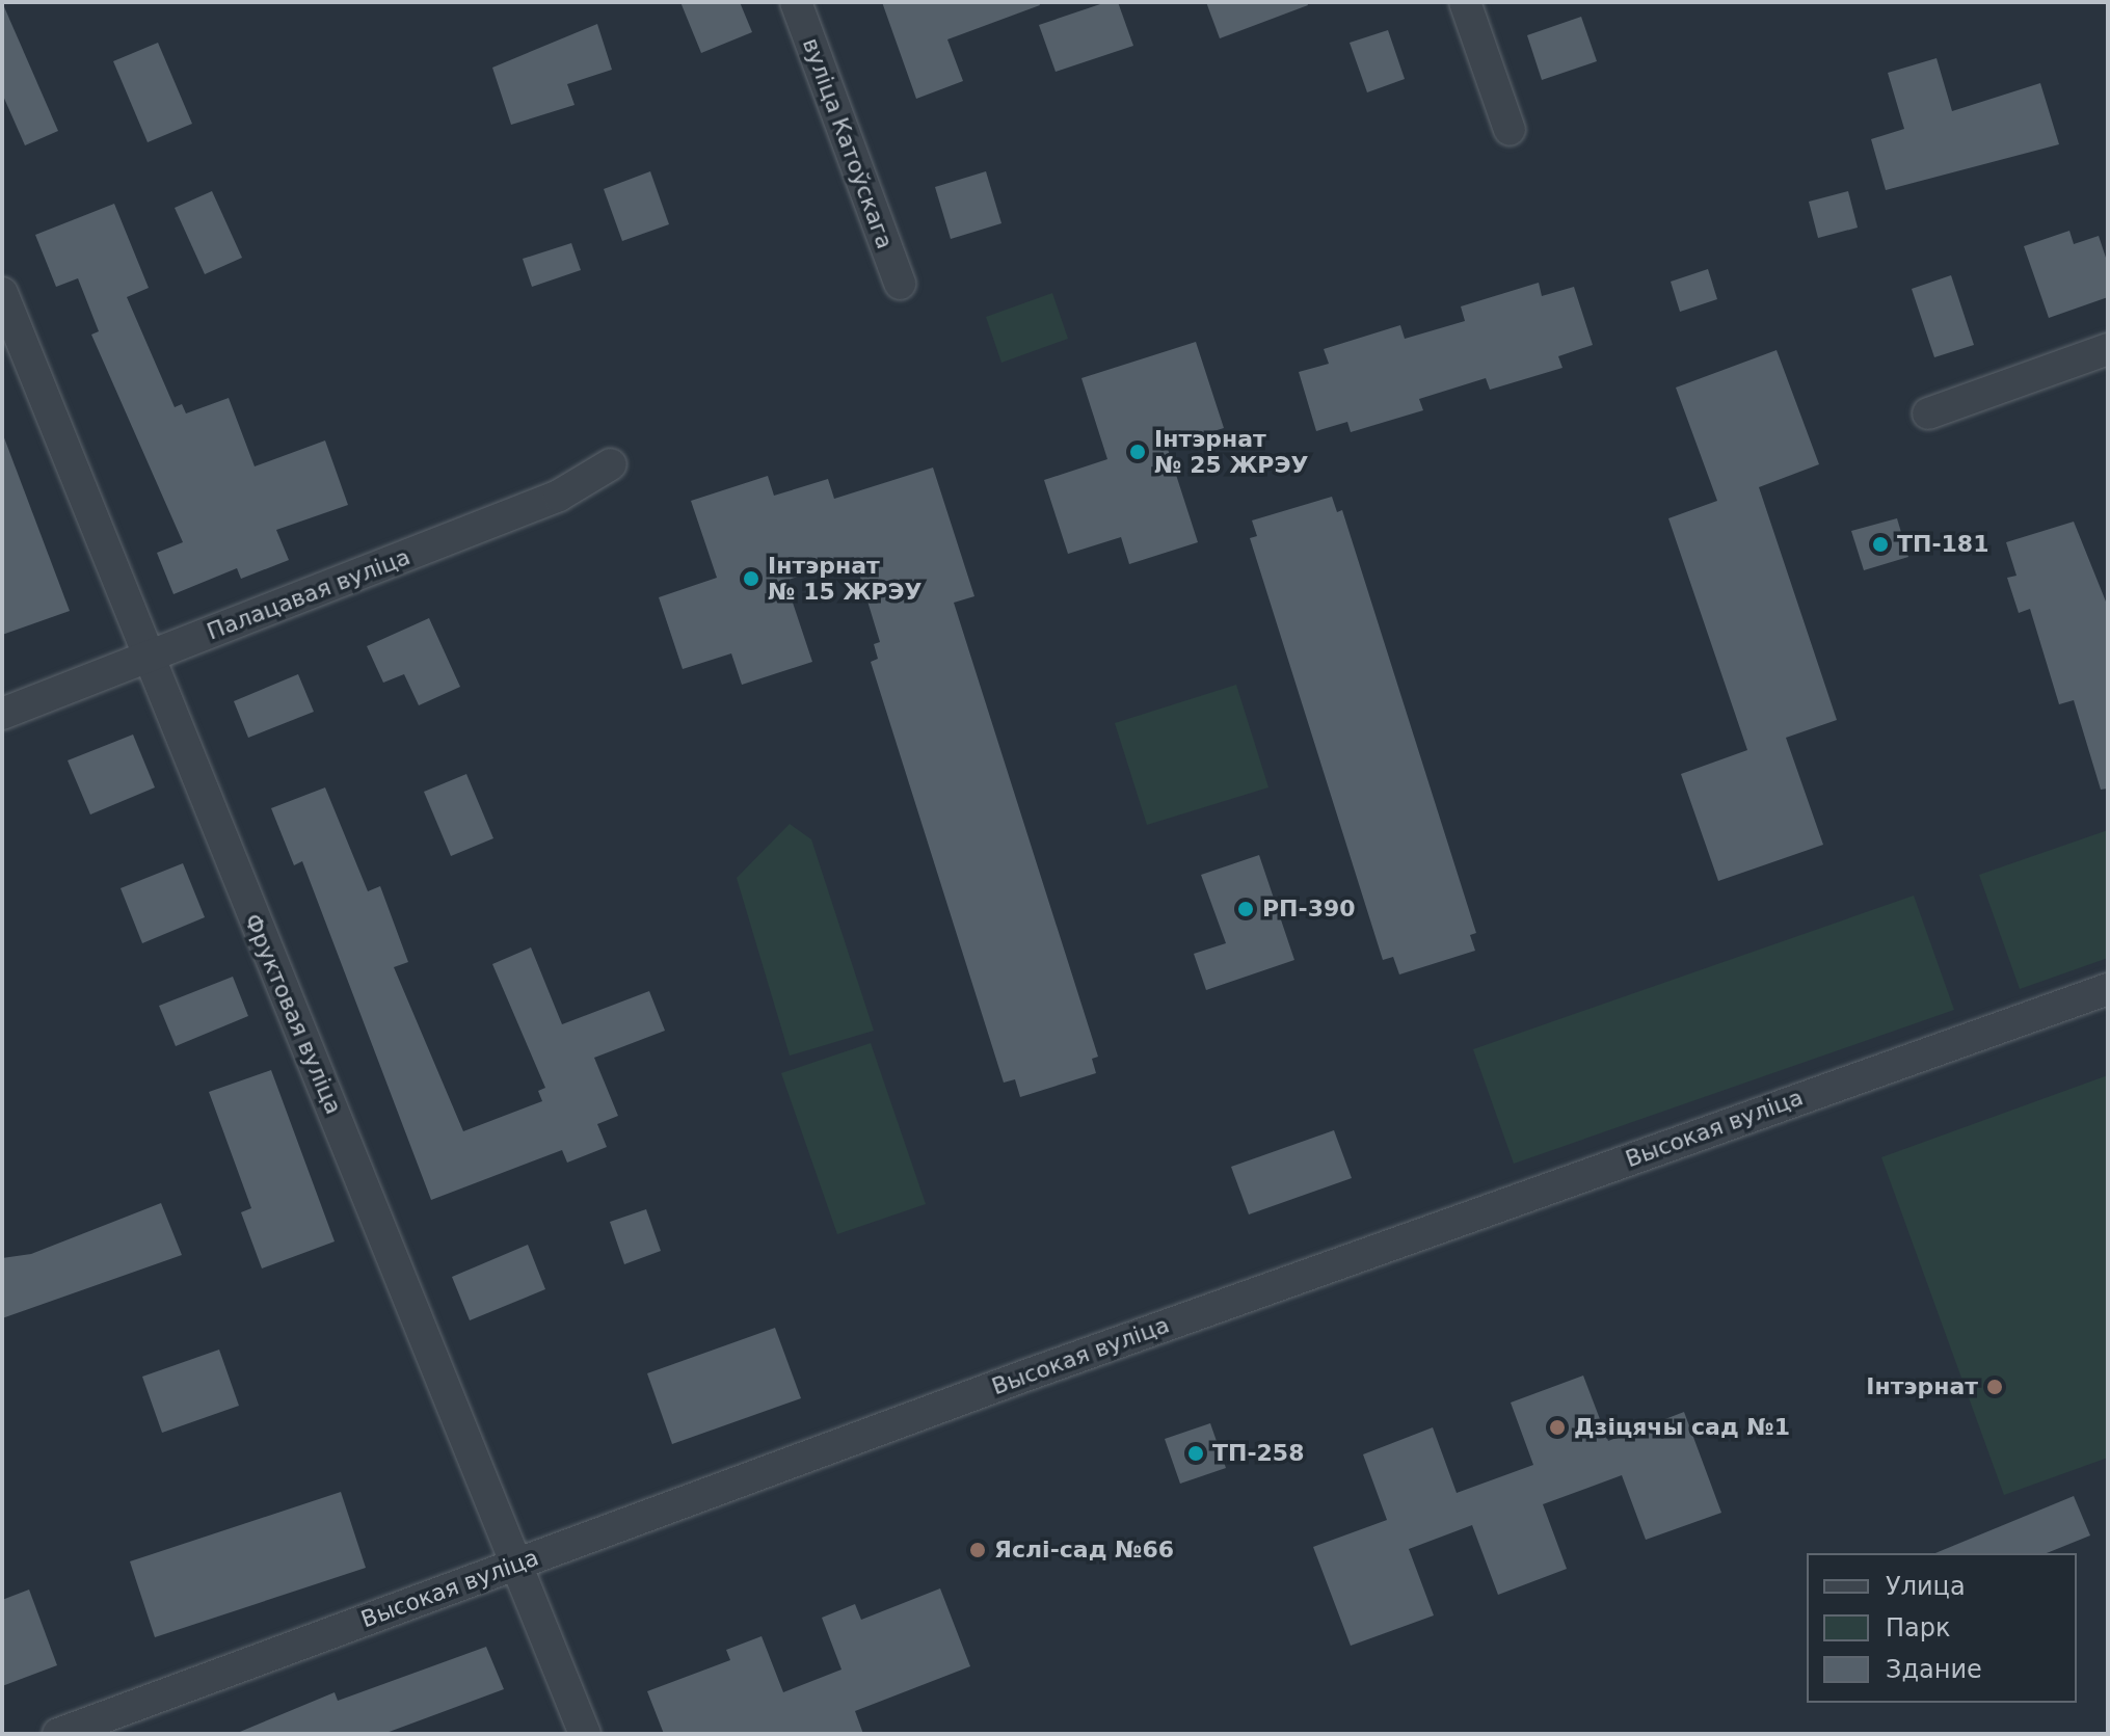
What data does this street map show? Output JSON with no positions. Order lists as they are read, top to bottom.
{
  "streets": {
    "street": [
      "вуліца Катоўскага",
      "Палацавая вуліца",
      "Фруктовая вуліца",
      "Высокая вуліца"
    ]
  },
  "crossings": [
    ["Палацавая вуліца", "Фруктовая вуліца"],
    ["Фруктовая вуліца", "Высокая вуліца"]
  ],
  "places": [
    "Інтэрнат № 25 ЖРЭУ",
    "ТП-181",
    "Інтэрнат № 15 ЖРЭУ",
    "РП-390",
    "Інтэрнат",
    "Дзіцячы сад №1",
    "ТП-258",
    "Яслі-сад №66"
  ],
  "legend": ["Улица", "Парк", "Здание"]
}
